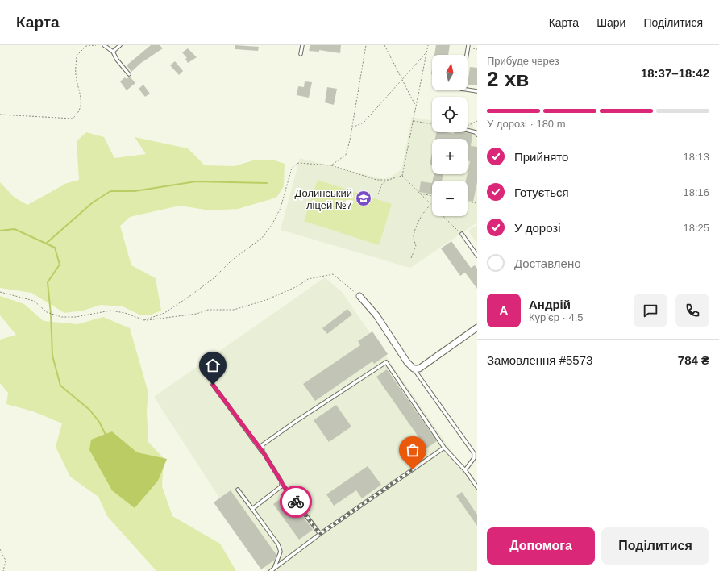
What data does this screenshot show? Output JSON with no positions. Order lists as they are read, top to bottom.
{
  "places": {
    "school or university": ["Долинський ліцей №7"]
  },
  "north": "top",
  "page": {
    "header": "Карта",
    "nav": ["Карта", "Шари", "Поділитися"],
    "heading": ["2 хв", "Прибуде через", "18:37–18:42"],
    "panel": [
      "Андрій",
      "Кур’єр · 4.5",
      "Замовлення #5573",
      "784 ₴"
    ],
    "map_buttons": ["+", "−"],
    "bar": "У дорозі · 180 m",
    "list": [
      ["Прийнято", "18:13"],
      ["Готується", "18:16"],
      ["У дорозі", "18:25"],
      "Доставлено"
    ],
    "round": "А",
    "buttons": ["Допомога", "Поділитися"]
  }
}
